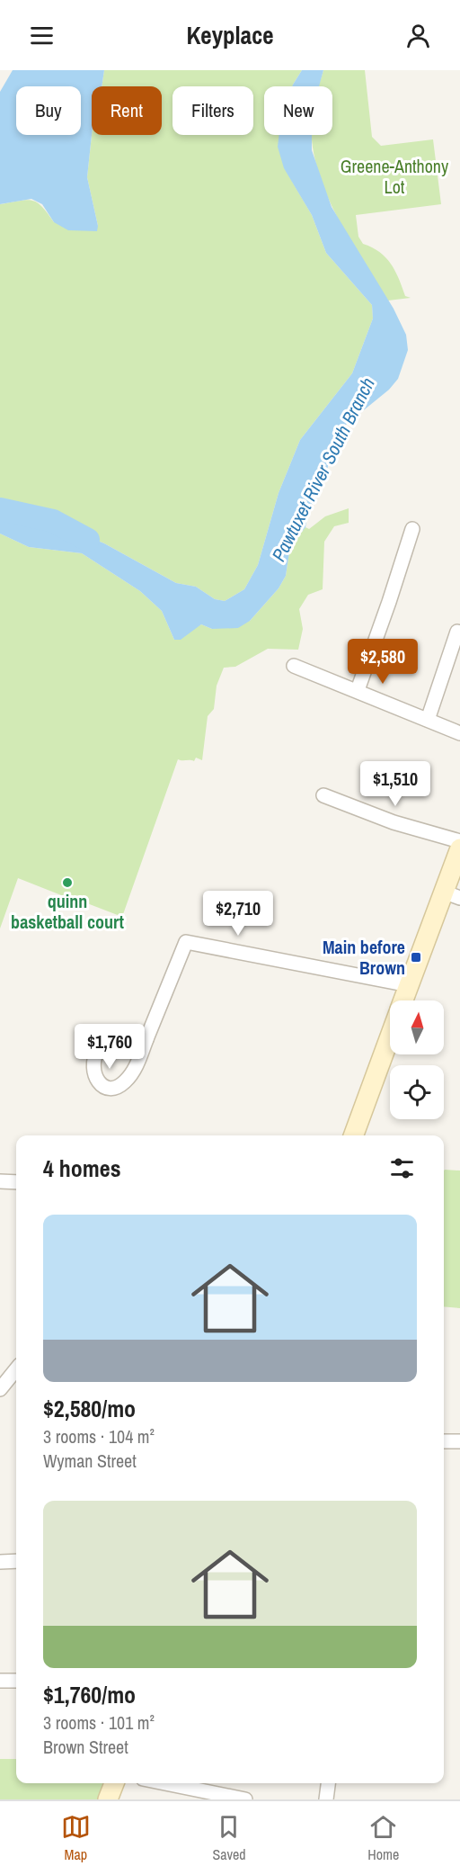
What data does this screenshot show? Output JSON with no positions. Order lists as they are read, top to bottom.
{
  "water": ["Pawtuxet River South Branch"],
  "parks": ["Greene-Anthony Lot"],
  "places": {
    "other": ["quinn basketball court"],
    "transit": ["Main before Brown"]
  },
  "north": "top",
  "page": {
    "header": "Keyplace",
    "chip": [
      "Buy",
      "Rent",
      "Filters",
      "New"
    ],
    "price": [
      "$2,580",
      "$1,510",
      "$2,710",
      "$1,760"
    ],
    "heading": "4 homes",
    "list": [
      {
        "name": "$2,580/mo",
        "note": "3 rooms · 104 m² · Wyman Street"
      },
      {
        "name": "$1,760/mo",
        "note": "3 rooms · 101 m² · Brown Street"
      }
    ],
    "tabs": ["Map", "Saved", "Home"]
  }
}
